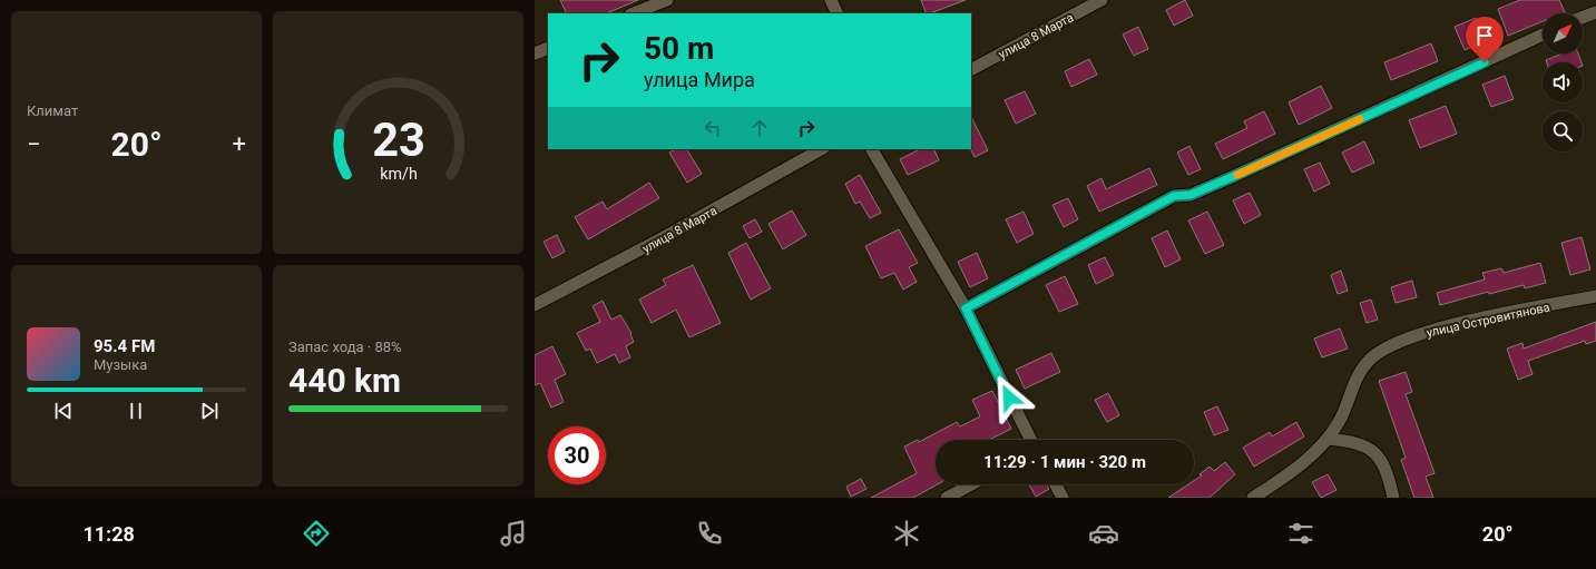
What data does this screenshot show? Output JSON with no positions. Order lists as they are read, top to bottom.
{
  "streets": {
    "street": ["улица 8 Марта", "улица Островитянова"]
  },
  "north": "top right",
  "page": {
    "tile": [
      "Климат",
      ["Запас хода · 88%", "440 km"]
    ],
    "turn": ["50 m", "улица Мира"],
    "heat": ["−", "20°", "+"],
    "song": ["95.4 FM", "Музыка"],
    "limit": "30",
    "trip": "11:29 · 1 мин · 320 m",
    "tabs": ["11:28", "20°"],
    "gauge": ["23", "km/h"]
  }
}
